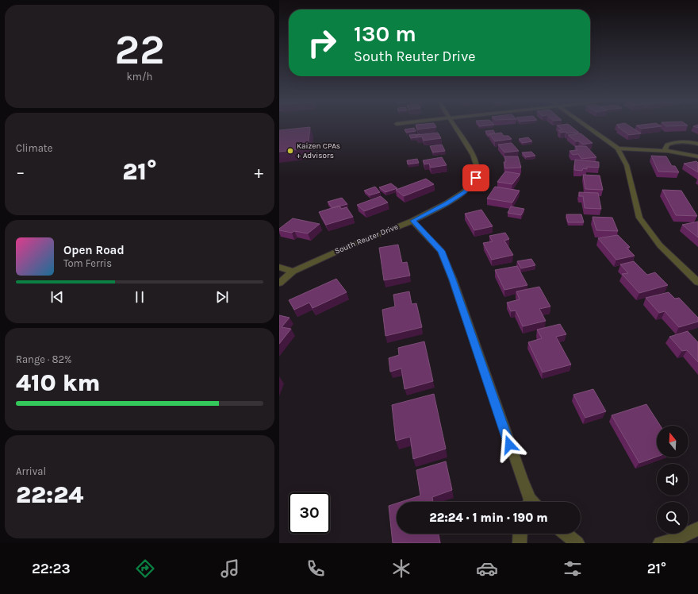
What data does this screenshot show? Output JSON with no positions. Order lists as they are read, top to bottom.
{
  "streets": {
    "street": ["South Reuter Drive"]
  },
  "places": ["Kaizen CPAs + Advisors"],
  "north": "top",
  "page": {
    "tile": [
      ["22", "km/h"],
      "Climate",
      ["Range · 82%", "410 km"],
      ["Arrival", "22:24"]
    ],
    "turn": ["130 m", "South Reuter Drive"],
    "heat": ["−", "21°", "+"],
    "song": ["Open Road", "Tom Ferris"],
    "limit": "30",
    "trip": "22:24 · 1 min · 190 m",
    "tabs": ["22:23", "21°"]
  }
}
